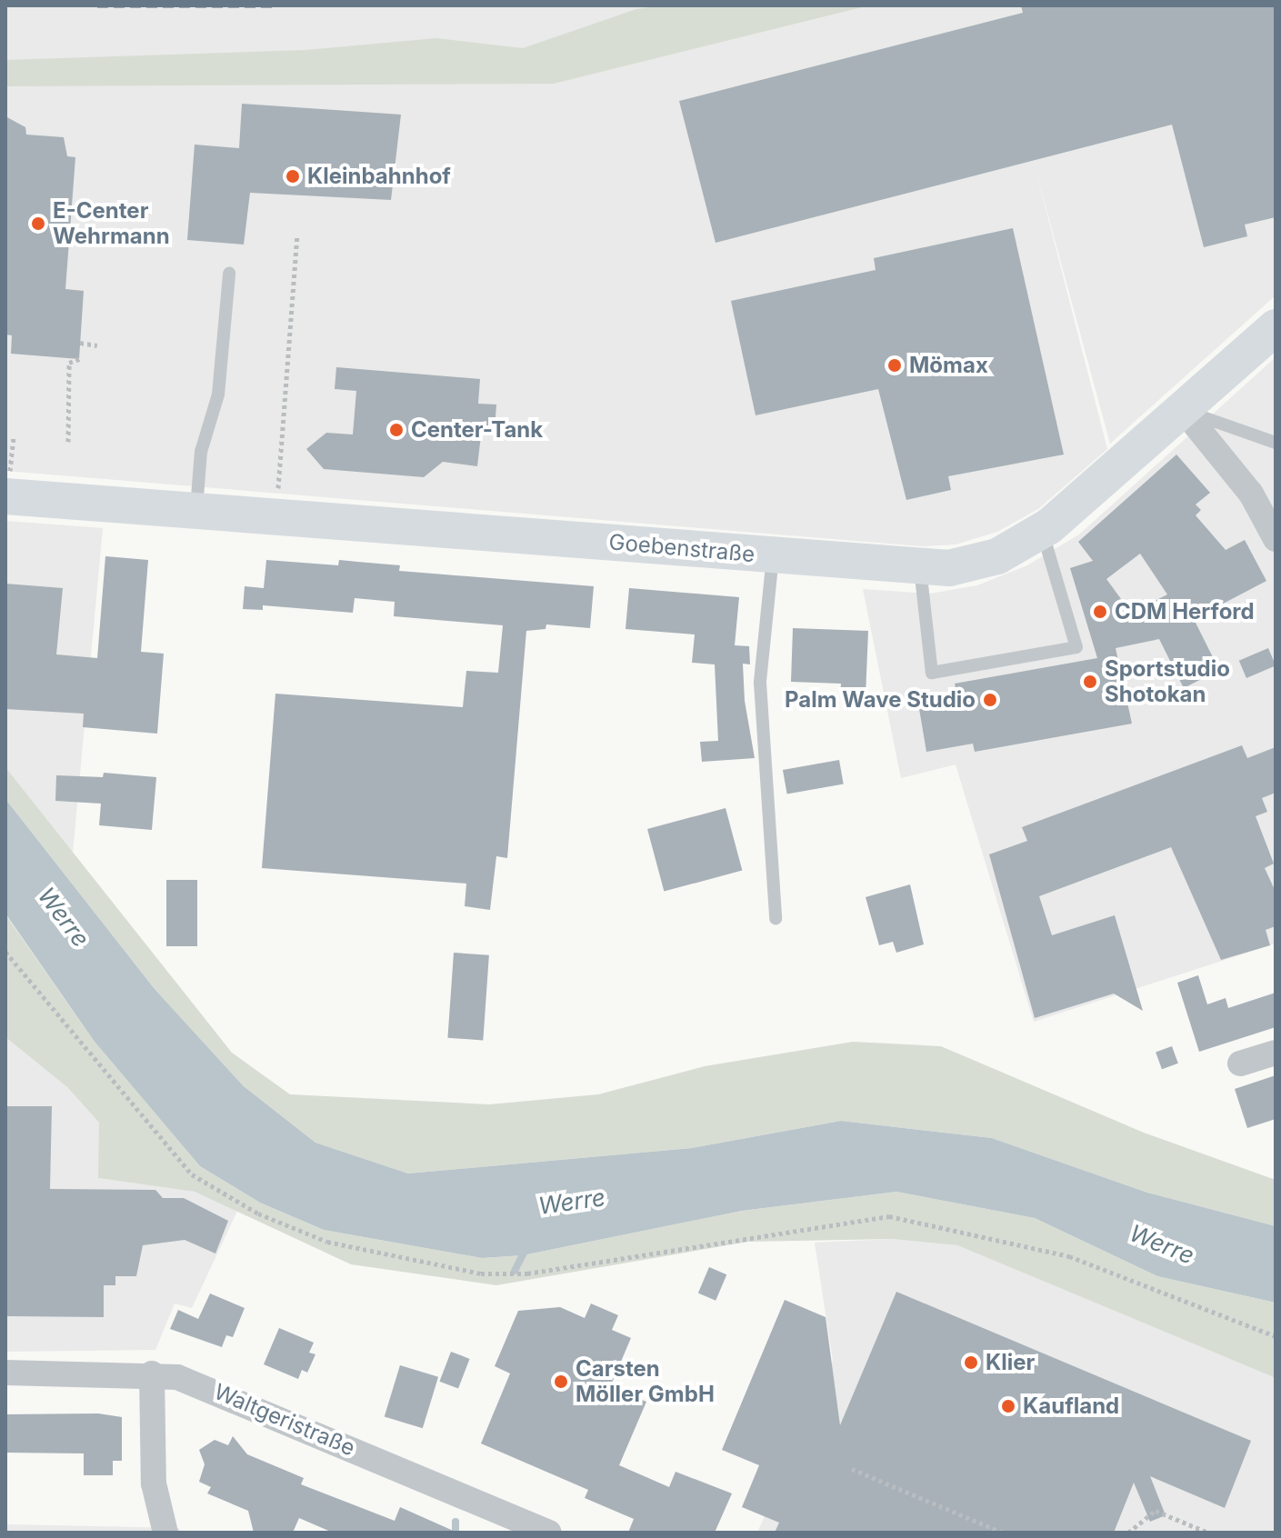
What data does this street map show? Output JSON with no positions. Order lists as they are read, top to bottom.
{
  "streets": {
    "street": ["Goebenstraße", "Waltgeristraße"]
  },
  "water": ["Werre"],
  "places": [
    "Kleinbahnhof",
    "E-Center Wehrmann",
    "Mömax",
    "Center-Tank",
    "CDM Herford",
    "Sportstudio Shotokan",
    "Palm Wave Studio",
    "Klier",
    "Carsten Möller GmbH",
    "Kaufland"
  ]
}
